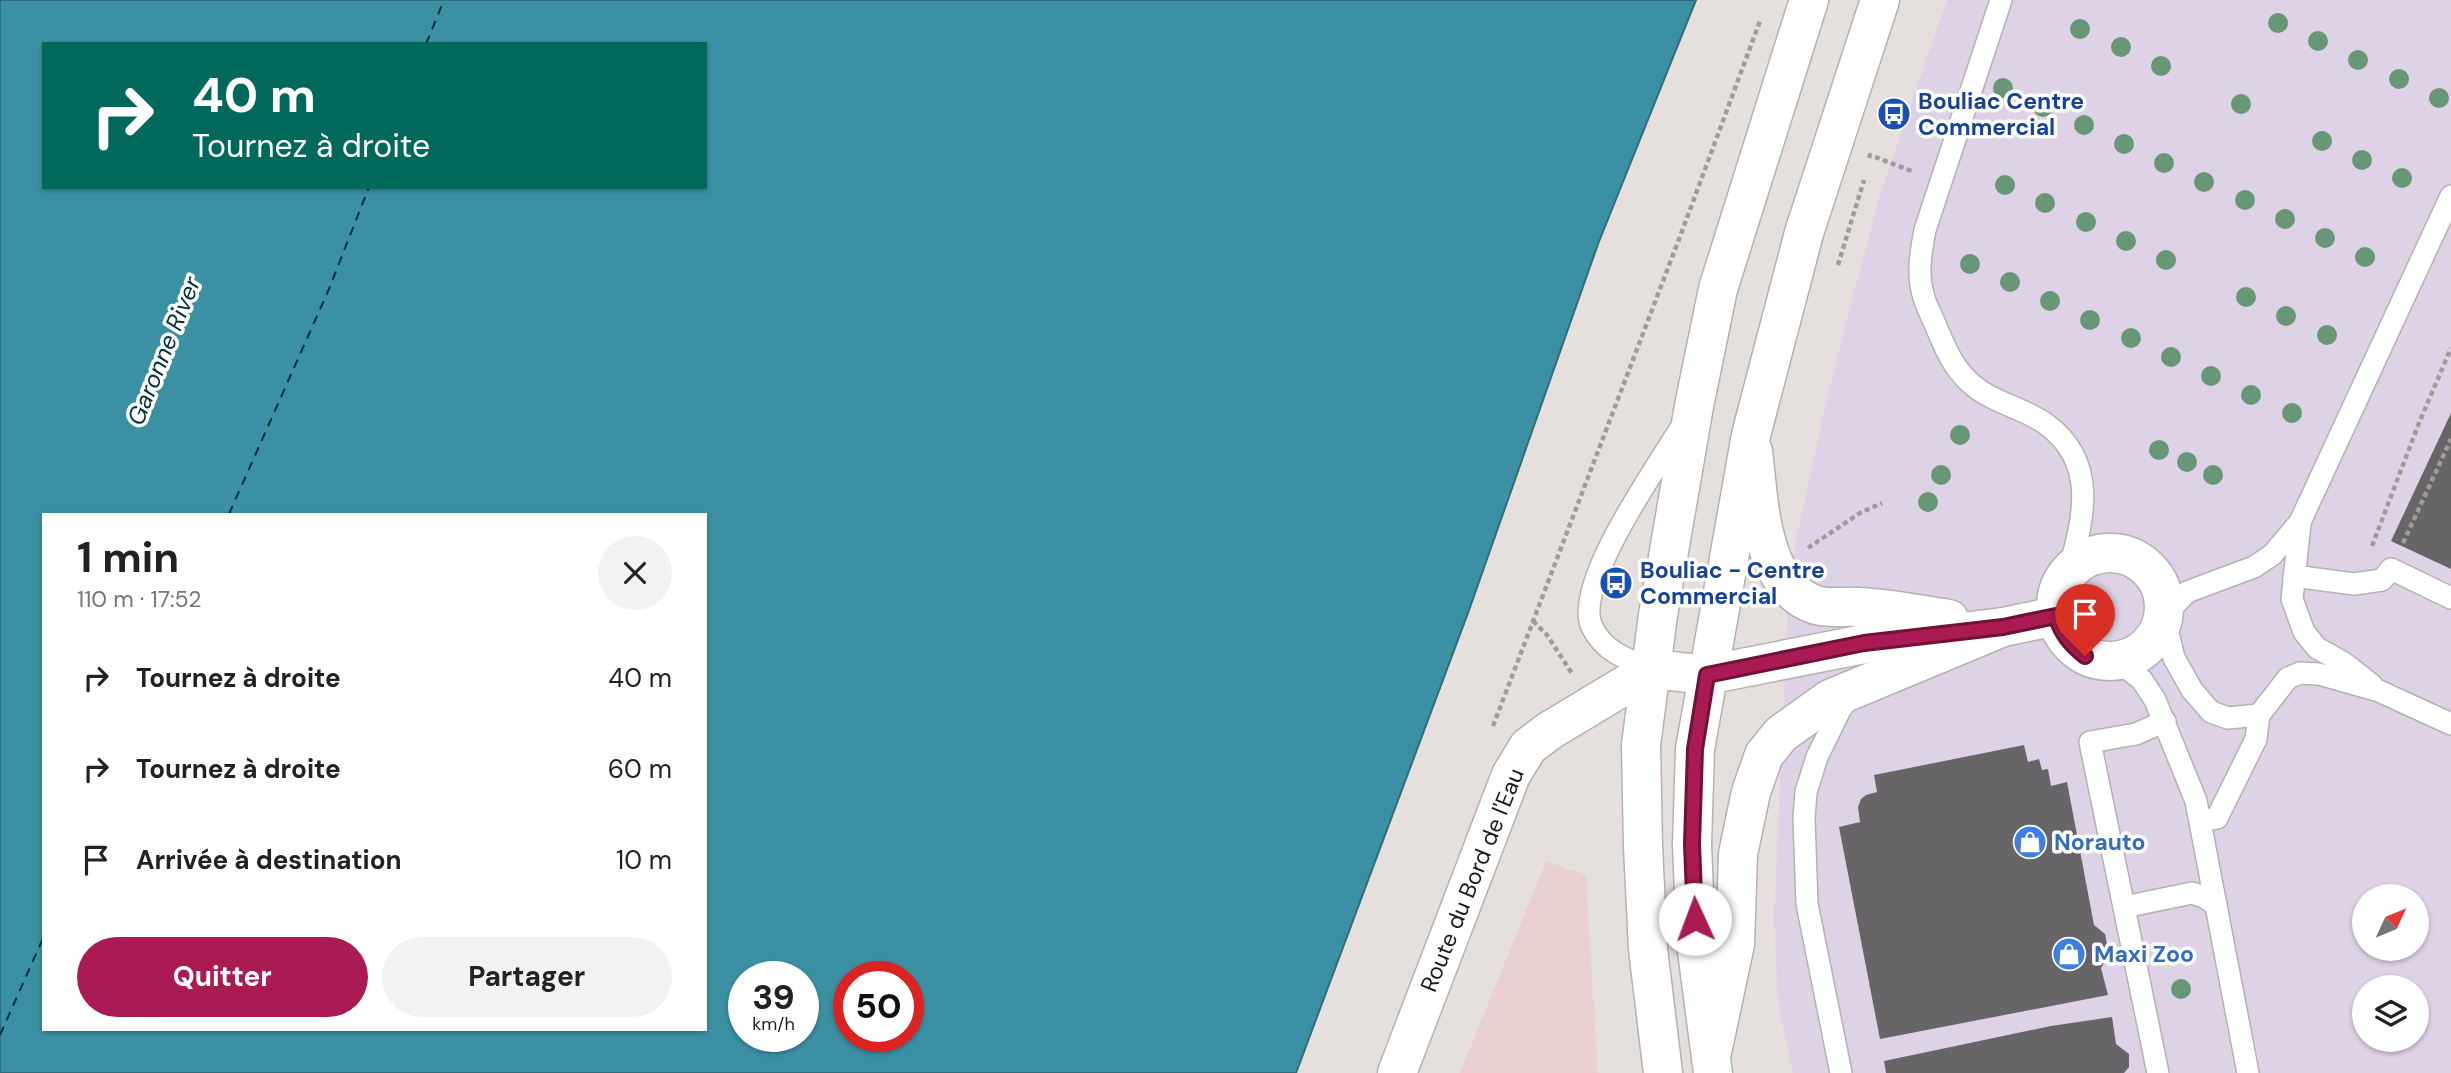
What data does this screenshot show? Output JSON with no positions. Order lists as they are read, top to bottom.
{
  "streets": {
    "street": ["Route du Bord de l'Eau"]
  },
  "water": ["Garonne River"],
  "places": {
    "bus stop": ["Bouliac Centre Commercial", "Bouliac - Centre Commercial"],
    "shop": ["Norauto", "Maxi Zoo"]
  },
  "north": "top right",
  "page": {
    "turn": ["40 m", "Tournez à droite"],
    "heading": ["1 min", "110 m · 17:52"],
    "list": [
      {
        "name": "Tournez à droite",
        "value": "40 m"
      },
      {
        "name": "Tournez à droite",
        "value": "60 m"
      },
      {
        "name": "Arrivée à destination",
        "value": "10 m"
      }
    ],
    "buttons": ["Quitter", "Partager"],
    "speed": "39 km/h",
    "limit": "50"
  }
}
